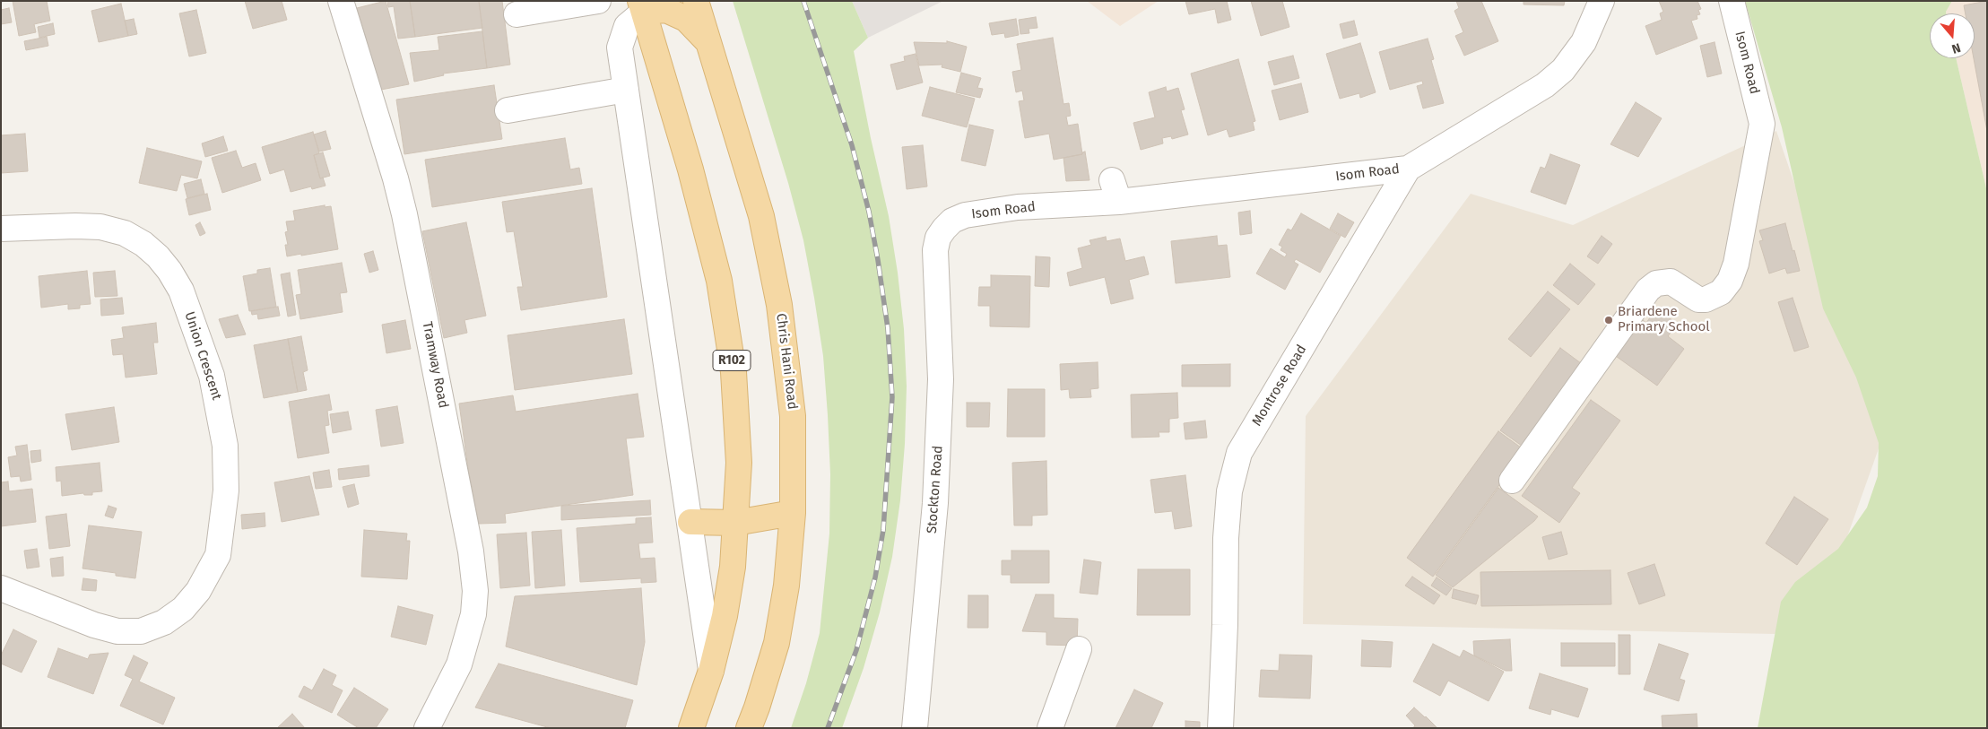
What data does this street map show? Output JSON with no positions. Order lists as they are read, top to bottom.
{
  "streets": {
    "main road": ["R102", "Chris Hani Road"],
    "street": [
      "Isom Road",
      "Union Crescent",
      "Tramway Road",
      "Montrose Road",
      "Stockton Road"
    ]
  },
  "crossings": [
    ["Isom Road", "Montrose Road"],
    ["Isom Road", "Stockton Road"]
  ],
  "places": ["Briardene Primary School"],
  "north": "bottom"
}
